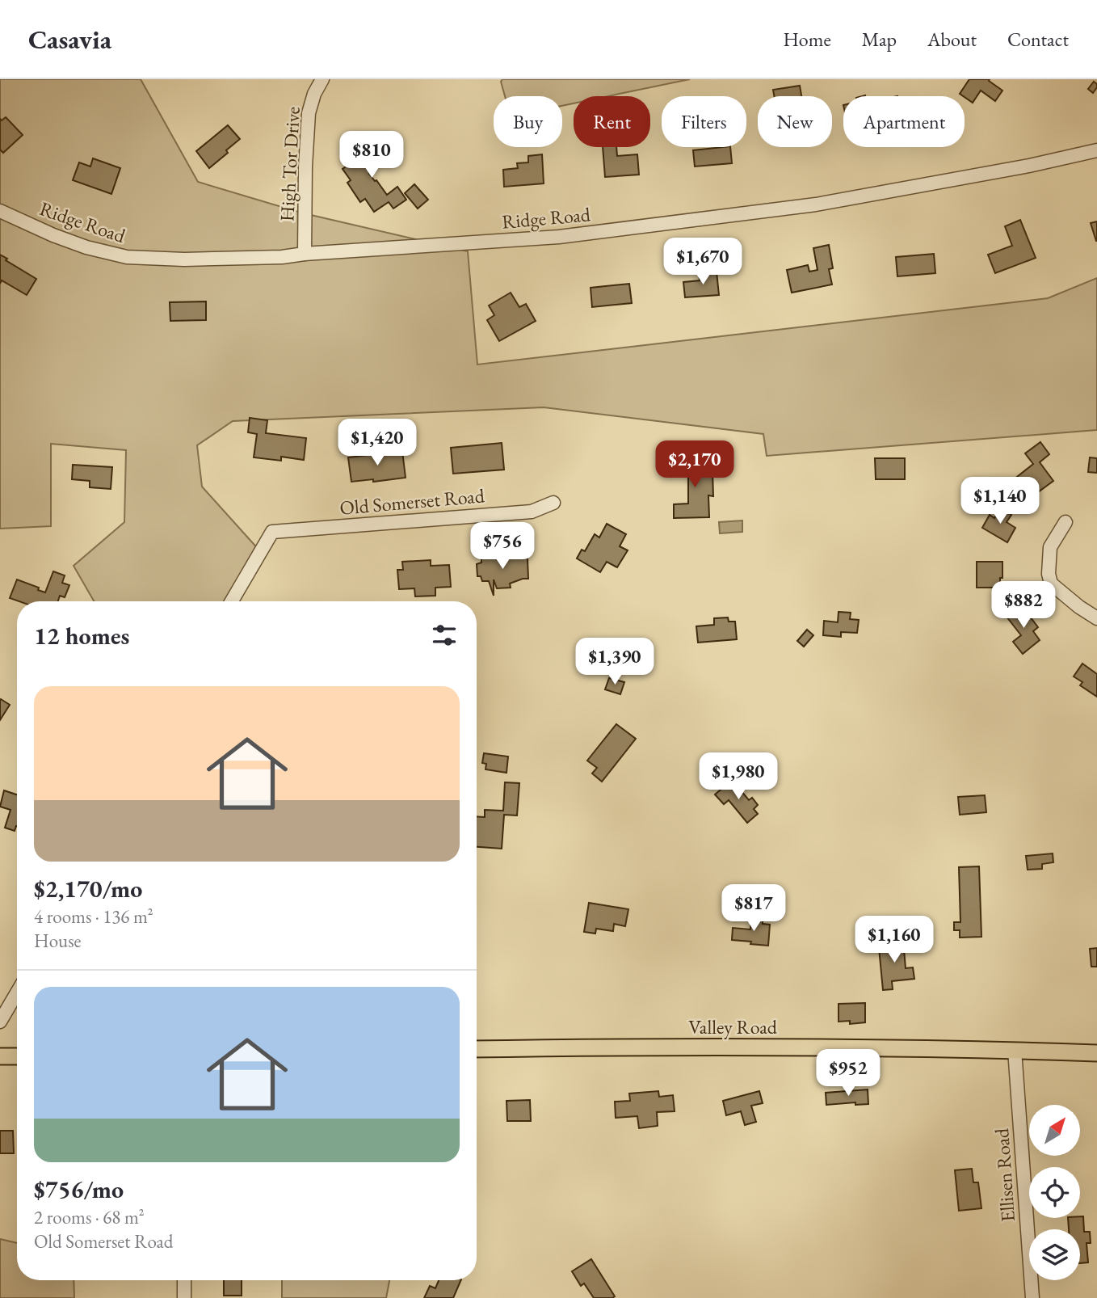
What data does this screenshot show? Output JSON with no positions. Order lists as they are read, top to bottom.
{
  "streets": {
    "main road": ["Valley Road"],
    "street": [
      "High Tor Drive",
      "Ridge Road",
      "Old Somerset Road",
      "Ellisen Road"
    ]
  },
  "crossings": [
    ["High Tor Drive", "Ridge Road"],
    ["Valley Road", "Ellisen Road"]
  ],
  "north": "top right",
  "page": {
    "header": "Casavia",
    "nav": [
      "Home",
      "Map",
      "About",
      "Contact"
    ],
    "chip": [
      "Buy",
      "Rent",
      "Filters",
      "New",
      "Apartment"
    ],
    "price": [
      "$810",
      "$1,670",
      "$1,420",
      "$2,170",
      "$1,140",
      "$756",
      "$882",
      "$1,390",
      "$1,980",
      "$817",
      "$1,160",
      "$952"
    ],
    "heading": "12 homes",
    "list": [
      {
        "name": "$2,170/mo",
        "note": "4 rooms · 136 m² · House"
      },
      {
        "name": "$756/mo",
        "note": "2 rooms · 68 m² · Old Somerset Road"
      }
    ]
  }
}
